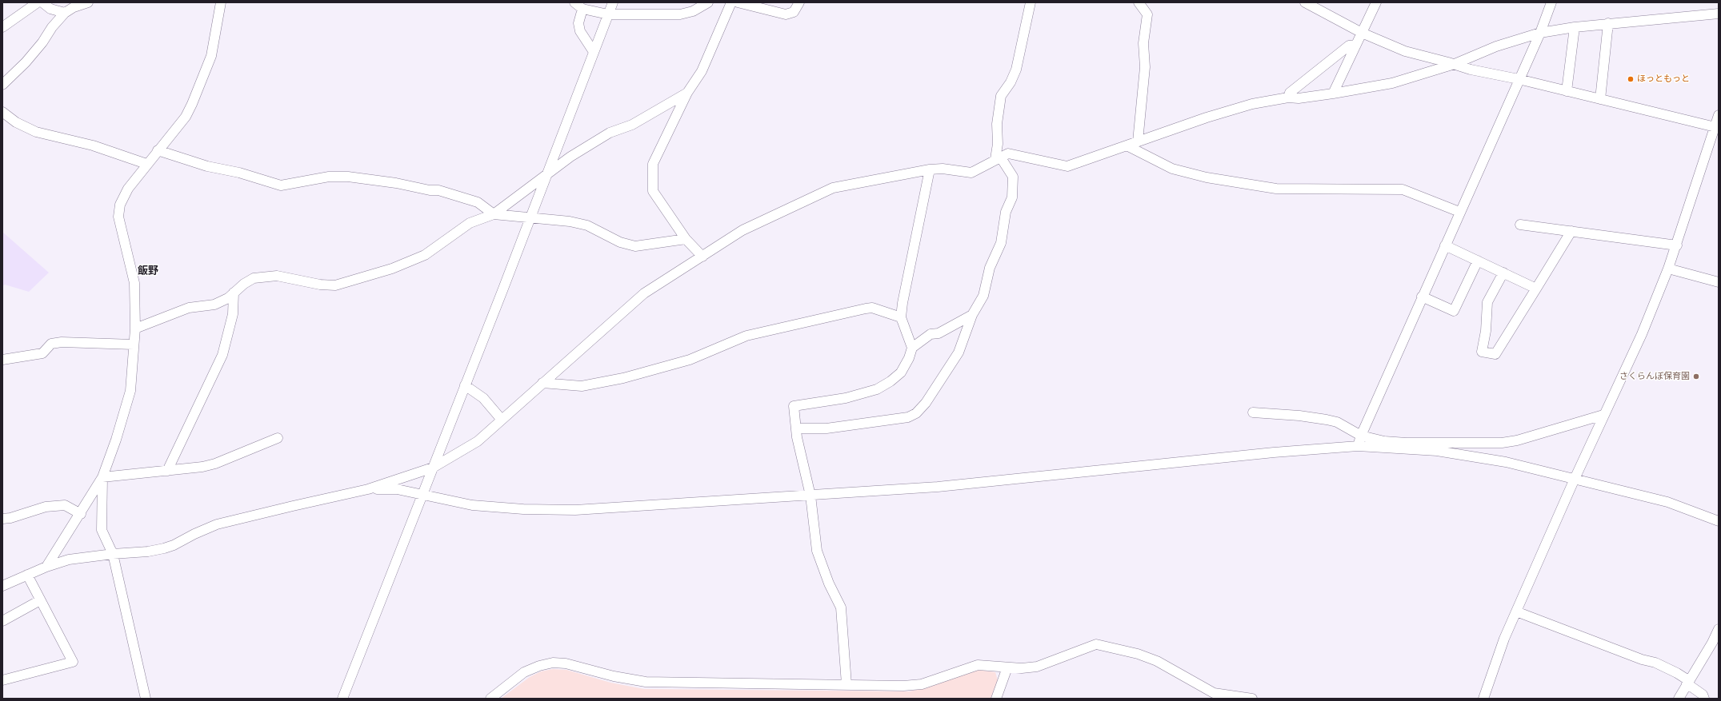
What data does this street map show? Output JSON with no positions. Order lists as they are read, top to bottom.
{
  "districts": ["飯野"],
  "places": ["ほっともっと", "さくらんぼ保育園"]
}
